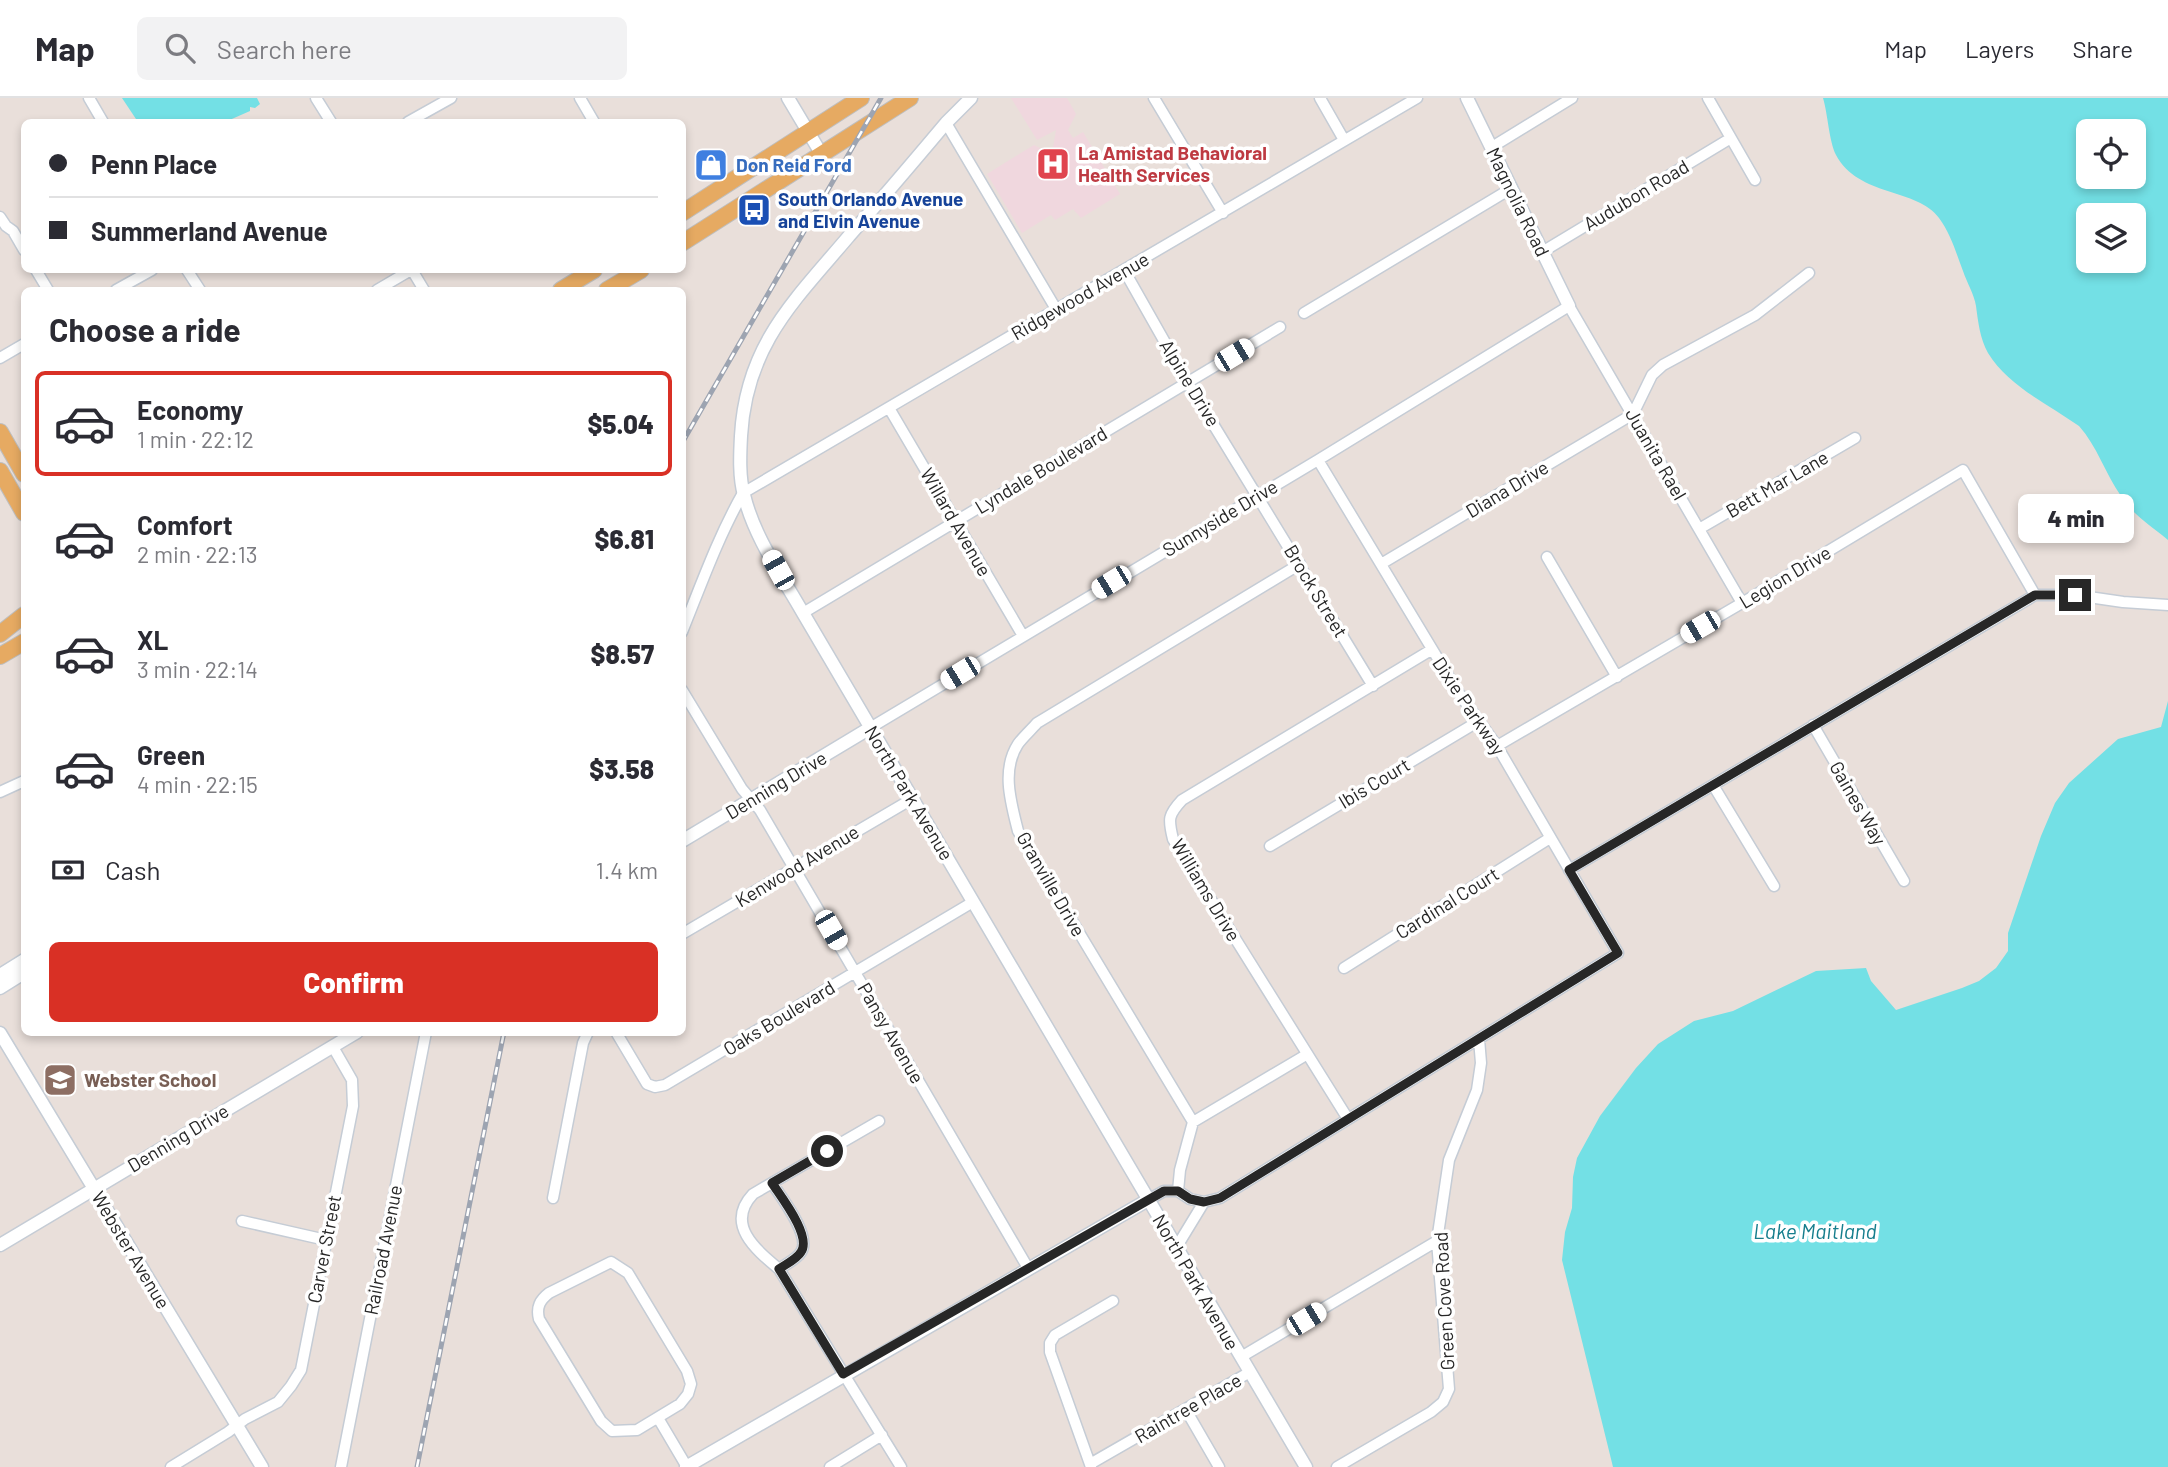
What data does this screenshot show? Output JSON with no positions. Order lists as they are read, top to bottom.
{
  "streets": {
    "street": [
      "Audubon Road",
      "Magnolia Road",
      "Ridgewood Avenue",
      "Alpine Drive",
      "Juanita Rael",
      "Lyndale Boulevard",
      "Bett Mar Lane",
      "Diana Drive",
      "Sunnyside Drive",
      "Willard Avenue",
      "Legion Drive",
      "Brock Street",
      "Dixie Parkway",
      "Ibis Court",
      "Denning Drive",
      "North Park Avenue",
      "Gaines Way",
      "Kenwood Avenue",
      "Granville Drive",
      "Williams Drive",
      "Cardinal Court",
      "Oaks Boulevard",
      "Pansy Avenue",
      "Carver Street",
      "Webster Avenue",
      "Railroad Avenue",
      "Green Cove Road",
      "Raintree Place"
    ]
  },
  "crossings": [
    ["Audubon Road", "Magnolia Road"],
    ["Magnolia Road", "Juanita Rael"],
    ["Magnolia Road", "Sunnyside Drive"],
    ["Ridgewood Avenue", "Alpine Drive"],
    ["Ridgewood Avenue", "Willard Avenue"],
    ["Ridgewood Avenue", "North Park Avenue"],
    ["Alpine Drive", "Lyndale Boulevard"],
    ["Alpine Drive", "Sunnyside Drive"],
    ["Alpine Drive", "Brock Street"],
    ["Juanita Rael", "Bett Mar Lane"],
    ["Juanita Rael", "Diana Drive"],
    ["Juanita Rael", "Sunnyside Drive"],
    ["Juanita Rael", "Legion Drive"],
    ["Lyndale Boulevard", "Willard Avenue"],
    ["Lyndale Boulevard", "North Park Avenue"],
    ["Diana Drive", "Dixie Parkway"],
    ["Sunnyside Drive", "Willard Avenue"],
    ["Sunnyside Drive", "Brock Street"],
    ["Sunnyside Drive", "Dixie Parkway"],
    ["Sunnyside Drive", "Denning Drive"],
    ["Sunnyside Drive", "North Park Avenue"],
    ["Legion Drive", "Dixie Parkway"],
    ["Brock Street", "Granville Drive"],
    ["Brock Street", "Williams Drive"],
    ["Dixie Parkway", "Ibis Court"],
    ["Dixie Parkway", "Williams Drive"],
    ["Dixie Parkway", "Cardinal Court"],
    ["Dixie Parkway", "Green Cove Road"],
    ["Denning Drive", "North Park Avenue"],
    ["Denning Drive", "Pansy Avenue"],
    ["Denning Drive", "Carver Street"],
    ["Denning Drive", "Webster Avenue"],
    ["North Park Avenue", "Kenwood Avenue"],
    ["North Park Avenue", "Oaks Boulevard"],
    ["North Park Avenue", "Raintree Place"],
    ["Kenwood Avenue", "Pansy Avenue"],
    ["Oaks Boulevard", "Pansy Avenue"],
    ["Carver Street", "Webster Avenue"],
    ["Green Cove Road", "Raintree Place"]
  ],
  "water": ["Lake Maitland"],
  "places": {
    "hospital": ["La Amistad Behavioral Health Services"],
    "shop": ["Don Reid Ford"],
    "bus stop": ["South Orlando Avenue and Elvin Avenue"],
    "school or university": ["Webster School"]
  },
  "page": {
    "header": "Map",
    "search": "Search here",
    "nav": ["Map", "Layers", "Share"],
    "banner": ["Penn Place", "Summerland Avenue"],
    "heading": "Choose a ride",
    "list": [
      {
        "name": "Economy",
        "note": "1 min · 22:12",
        "value": "$5.04"
      },
      {
        "name": "Comfort",
        "note": "2 min · 22:13",
        "value": "$6.81"
      },
      {
        "name": "XL",
        "note": "3 min · 22:14",
        "value": "$8.57"
      },
      {
        "name": "Green",
        "note": "4 min · 22:15",
        "value": "$3.58"
      }
    ],
    "bubble": "4 min",
    "pay": ["Cash", "1.4 km"],
    "buttons": "Confirm"
  }
}
